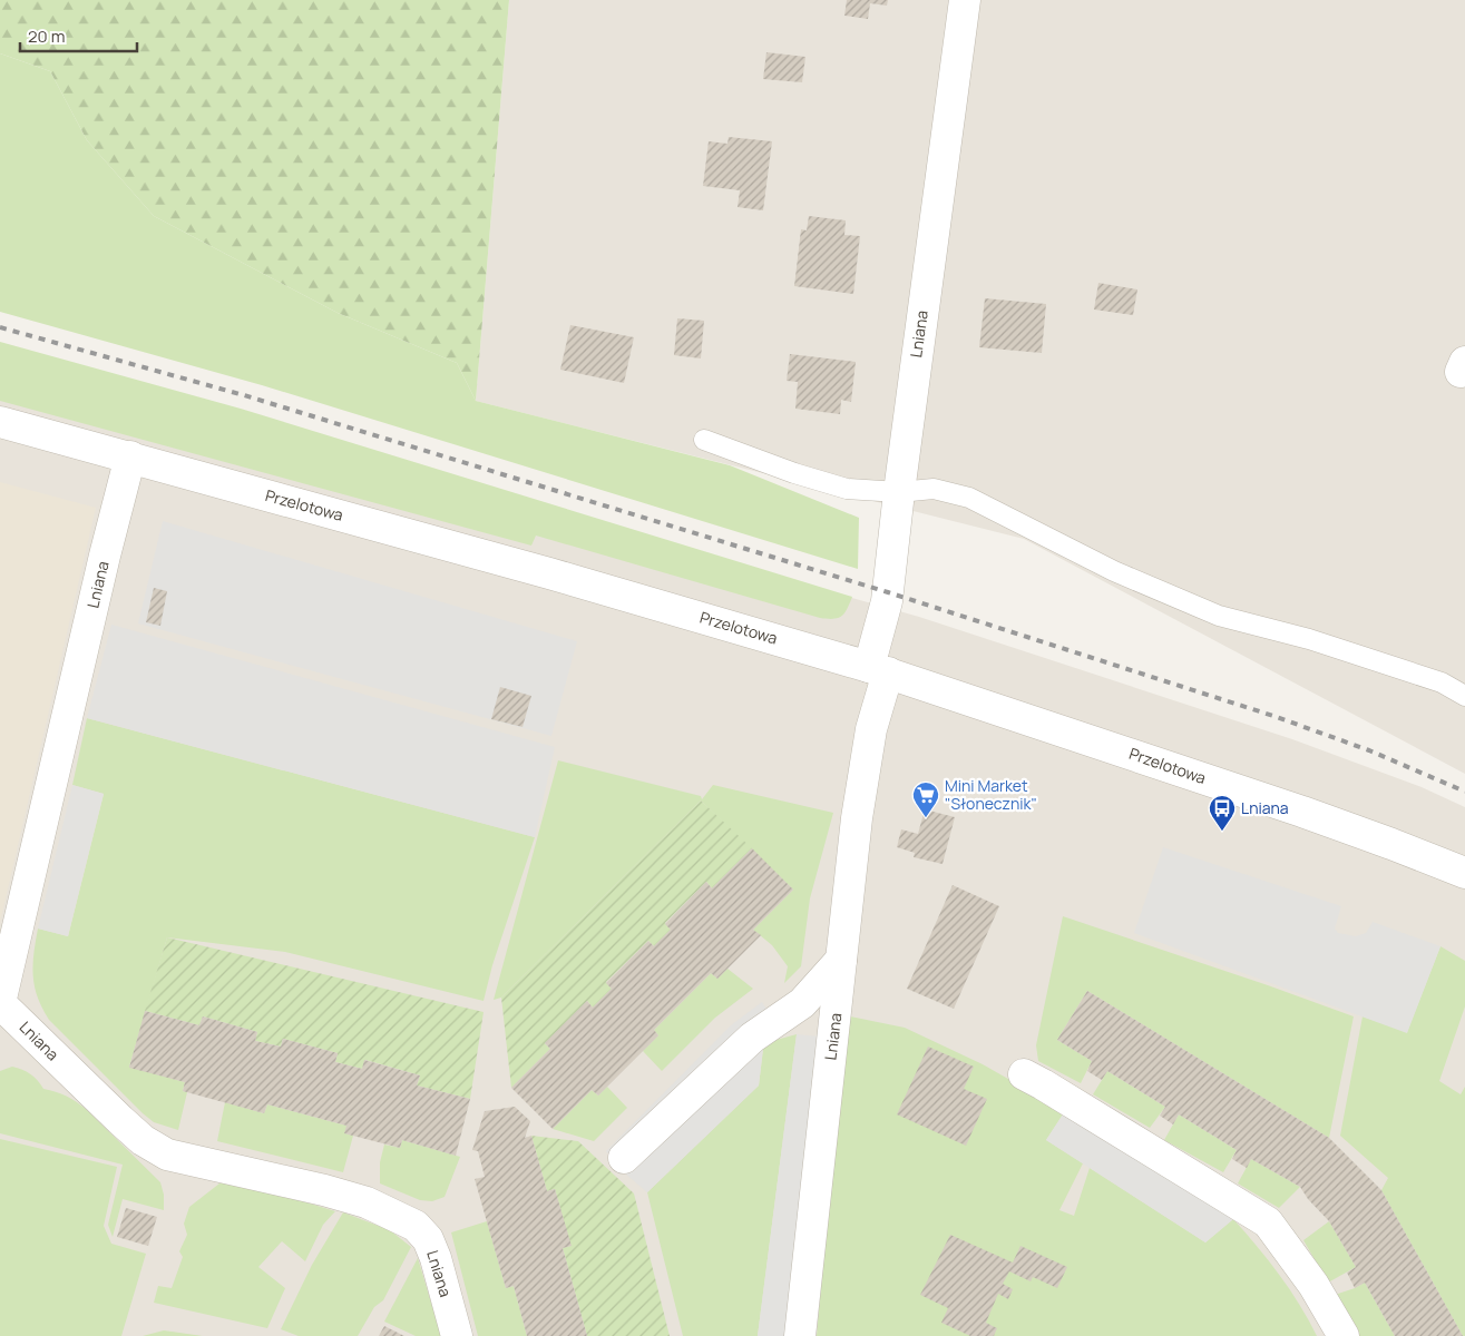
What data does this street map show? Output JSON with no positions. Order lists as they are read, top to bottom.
{
  "streets": {
    "street": ["Lniana", "Przelotowa"]
  },
  "crossings": [
    ["Lniana", "Przelotowa"]
  ],
  "places": {
    "supermarket": ["Mini Market \"Słonecznik\""],
    "bus stop": ["Lniana"]
  },
  "scale_bar": "20 m"
}
